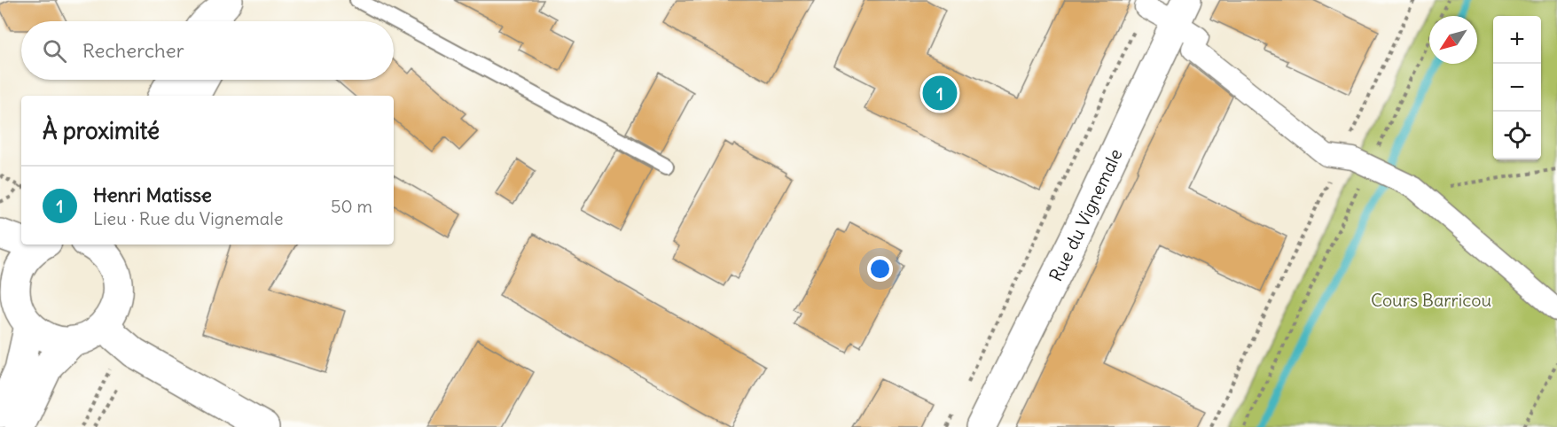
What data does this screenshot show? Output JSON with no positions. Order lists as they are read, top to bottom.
{
  "streets": {
    "street": ["Rue du Vignemale"]
  },
  "parks": ["Cours Barricou"],
  "north": "bottom left",
  "page": {
    "map_buttons": ["+", "−"],
    "search": "Rechercher",
    "pins": "1",
    "heading": "À proximité",
    "list": [
      {
        "mark": "1",
        "name": "Henri Matisse",
        "note": "Lieu · Rue du Vignemale",
        "value": "50 m"
      }
    ]
  }
}
